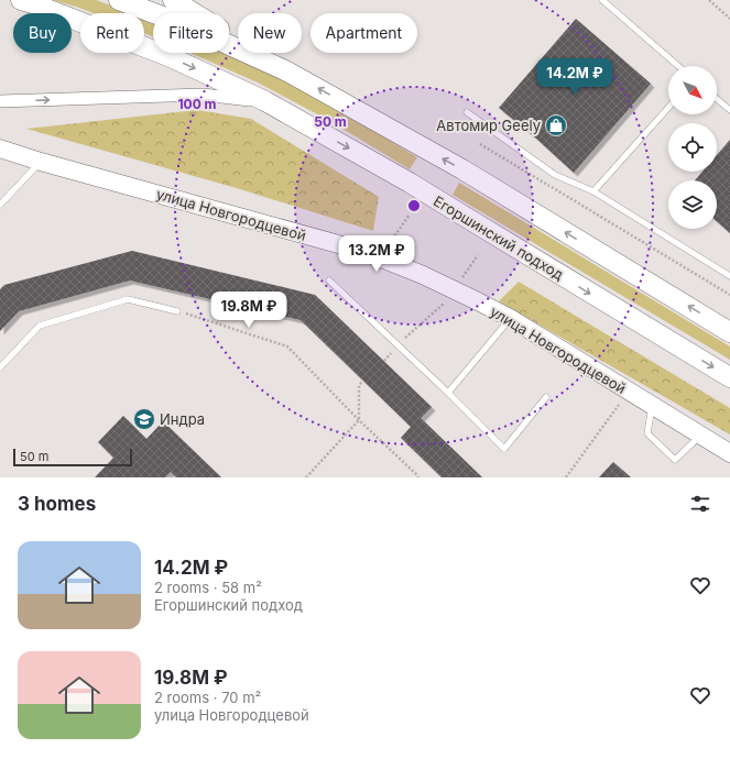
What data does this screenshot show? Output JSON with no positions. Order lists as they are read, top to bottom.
{
  "streets": {
    "main road": ["Егоршинский подход"],
    "street": ["улица Новгородцевой"]
  },
  "places": {
    "shop": ["Автомир Geely"],
    "school or university": ["Индра"]
  },
  "scale_bar": "50 m",
  "north": "bottom right",
  "page": {
    "chip": [
      "Buy",
      "Rent",
      "Filters",
      "New",
      "Apartment"
    ],
    "price": ["14.2M ₽", "13.2M ₽", "19.8M ₽"],
    "scale": "50 m",
    "heading": "3 homes",
    "list": [
      {
        "name": "14.2M ₽",
        "note": "2 rooms · 58 m² · Егоршинский подход"
      },
      {
        "name": "19.8M ₽",
        "note": "2 rooms · 70 m² · улица Новгородцевой"
      }
    ]
  },
  "rings": ["100 m", "50 m"]
}
